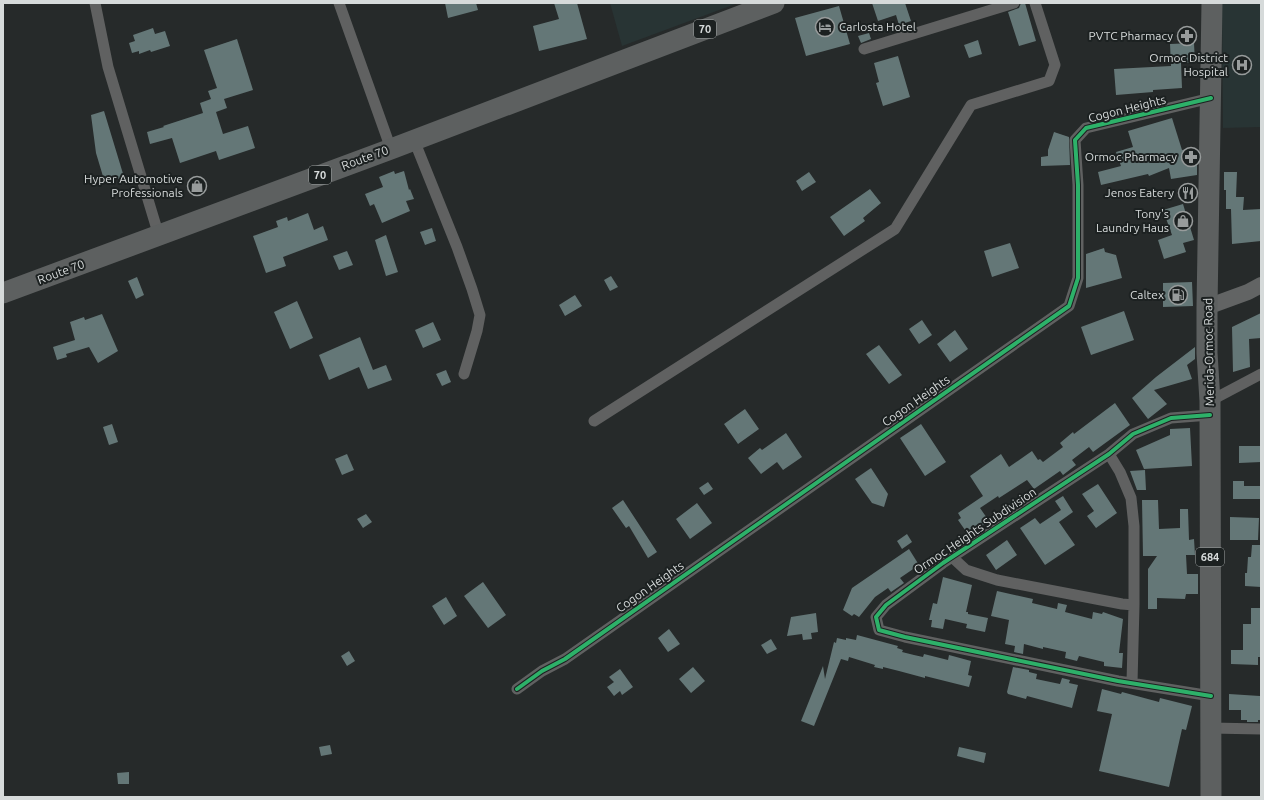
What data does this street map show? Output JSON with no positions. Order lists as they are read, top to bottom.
{
  "streets": {
    "highway": [
      "70",
      "Route 70",
      "Merida-Ormoc Road",
      "684"
    ],
    "street": ["Cogon Heights", "Ormoc Heights Subdivision"]
  },
  "crossings": [
    ["Cogon Heights", "Merida-Ormoc Road"],
    ["Merida-Ormoc Road", "Ormoc Heights Subdivision"]
  ],
  "places": {
    "hotel": ["Carlosta Hotel"],
    "pharmacy": ["PVTC Pharmacy", "Ormoc Pharmacy"],
    "hospital": ["Ormoc District Hospital"],
    "shop": ["Hyper Automotive Professionals", "Tony's Laundry Haus"],
    "restaurant": ["Jenos Eatery"],
    "fuel station": ["Caltex"]
  }
}
